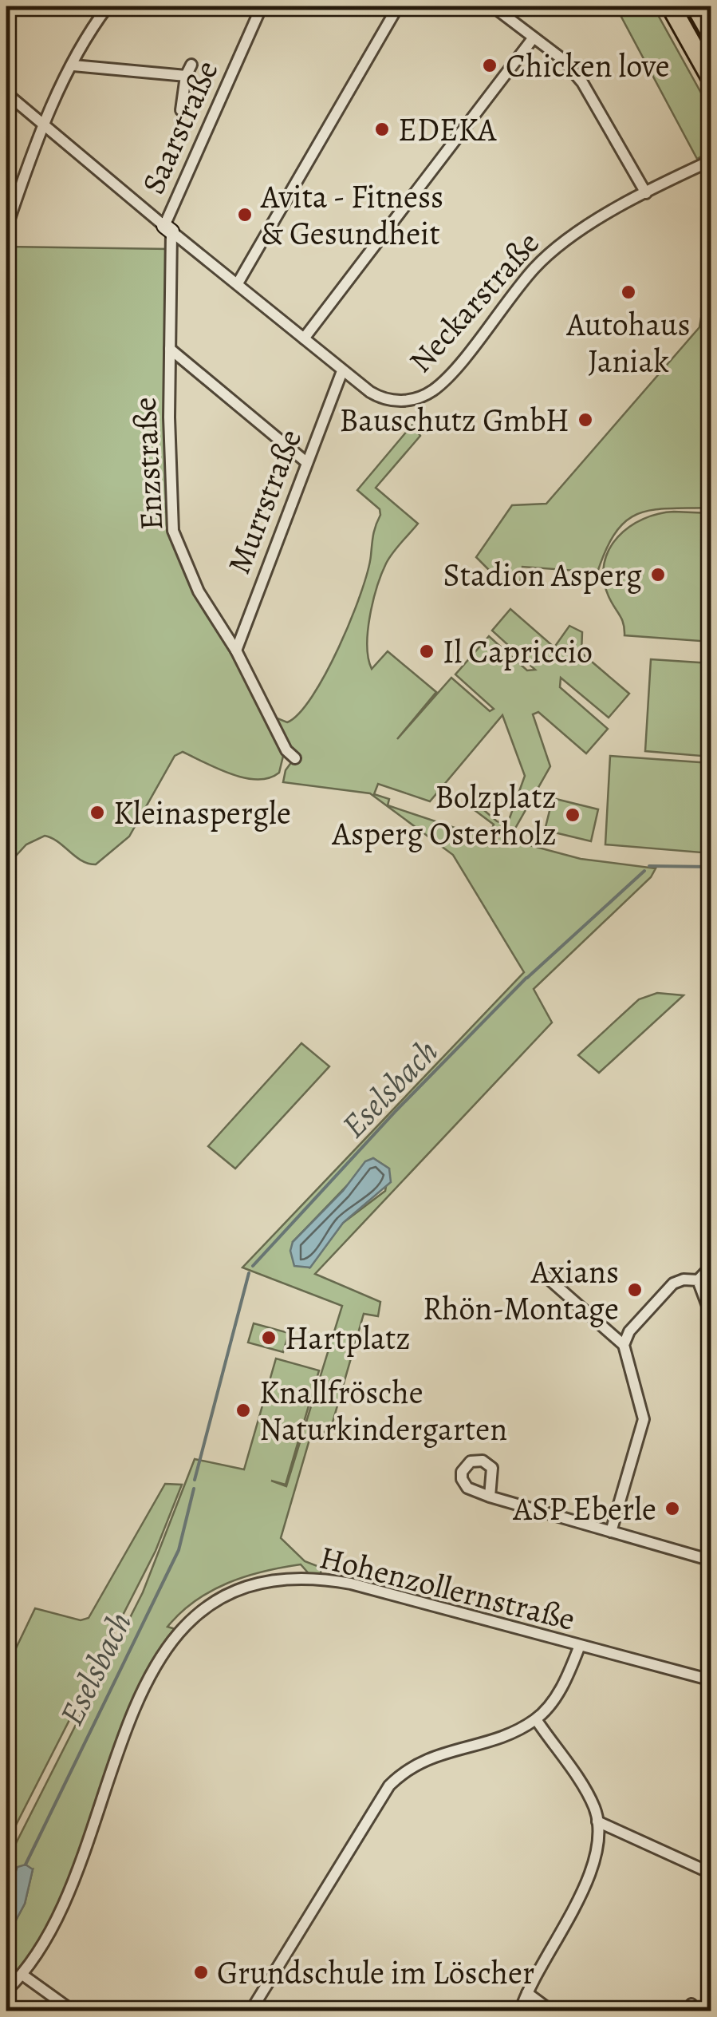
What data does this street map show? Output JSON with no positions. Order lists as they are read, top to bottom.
{
  "streets": {
    "street": [
      "Saarstraße",
      "Neckarstraße",
      "Enzstraße",
      "Murrstraße",
      "Hohenzollernstraße"
    ]
  },
  "crossings": [
    ["Saarstraße", "Enzstraße"],
    ["Neckarstraße", "Murrstraße"],
    ["Enzstraße", "Murrstraße"]
  ],
  "water": ["Eselsbach"],
  "places": [
    "Chicken love",
    "EDEKA",
    "Avita - Fitness & Gesundheit",
    "Autohaus Janiak",
    "Bauschutz GmbH",
    "Stadion Asperg",
    "Il Capriccio",
    "Kleinaspergle",
    "Bolzplatz Asperg Osterholz",
    "Axians Rhön-Montage",
    "Hartplatz",
    "Knallfrösche Naturkindergarten",
    "ASP Eberle",
    "Grundschule im Löscher"
  ]
}
